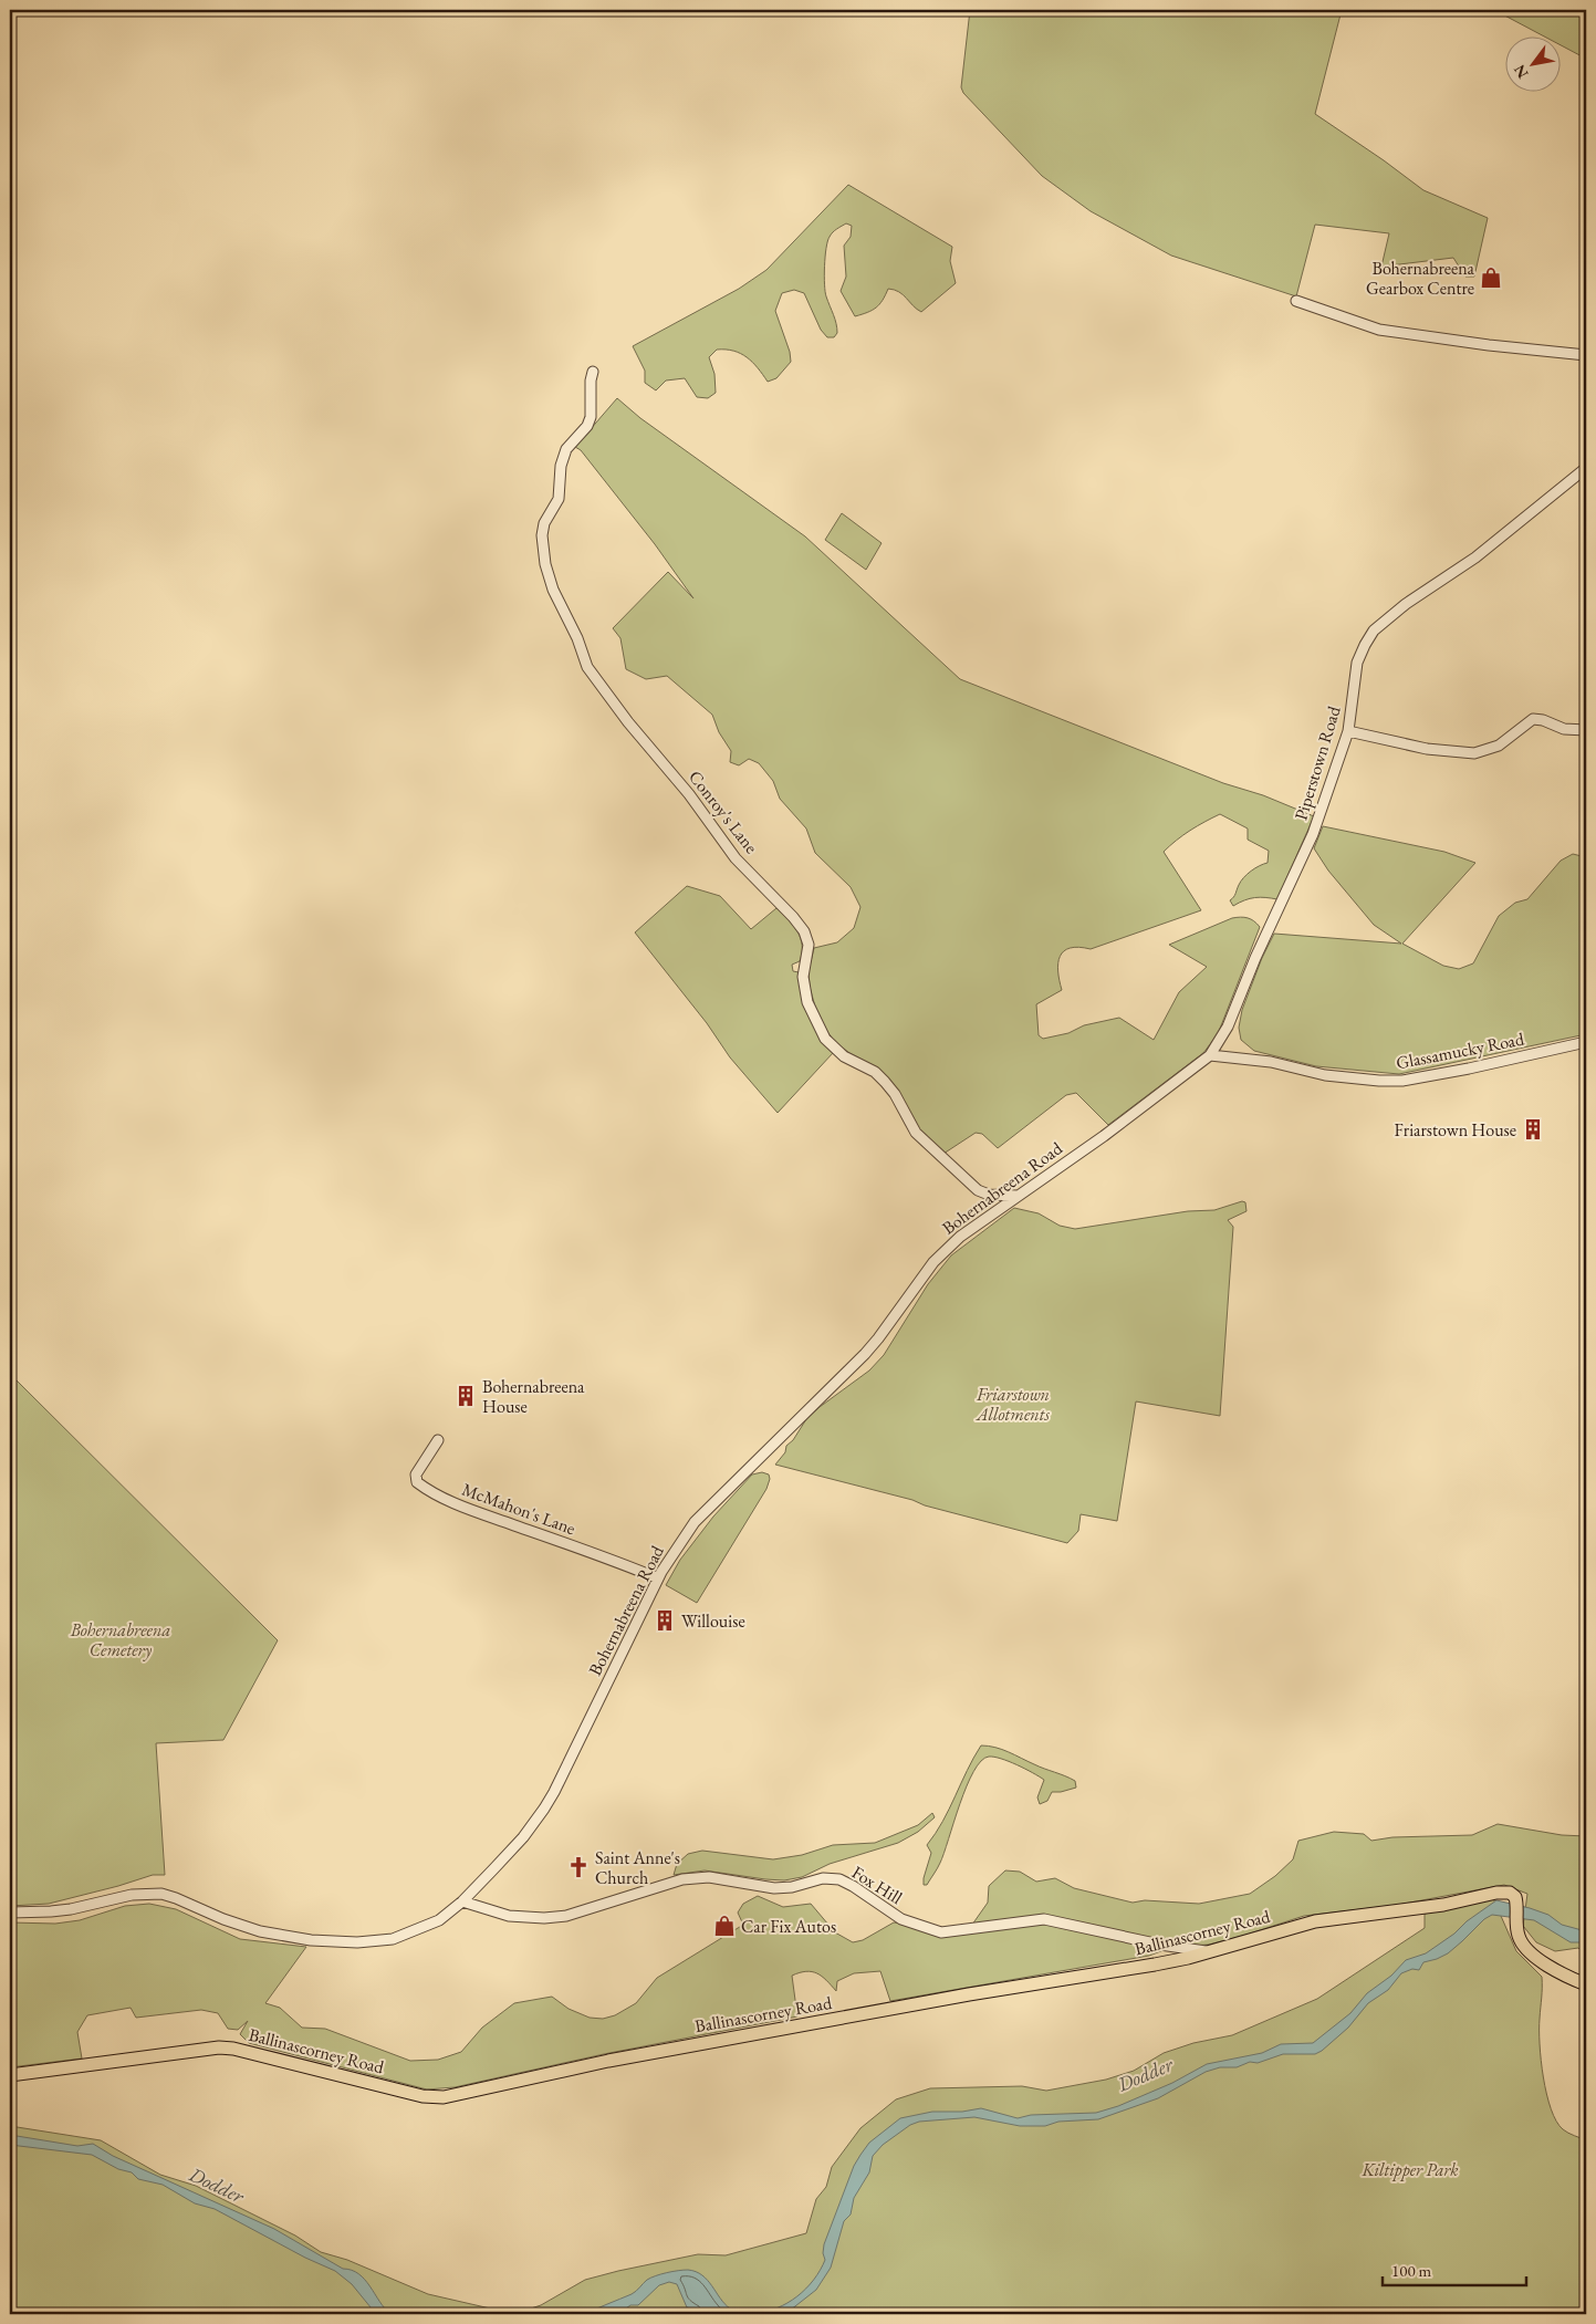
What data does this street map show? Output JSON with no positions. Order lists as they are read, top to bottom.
{
  "streets": {
    "main road": ["Ballinascorney Road"],
    "street": [
      "Piperstown Road",
      "Conroy's Lane",
      "Glassamucky Road",
      "Bohernabreena Road",
      "McMahon's Lane",
      "Fox Hill"
    ]
  },
  "crossings": [
    ["Piperstown Road", "Glassamucky Road"],
    ["Piperstown Road", "Bohernabreena Road"],
    ["Conroy's Lane", "Bohernabreena Road"],
    ["Glassamucky Road", "Bohernabreena Road"],
    ["Bohernabreena Road", "McMahon's Lane"],
    ["Bohernabreena Road", "Fox Hill"],
    ["Fox Hill", "Ballinascorney Road"]
  ],
  "water": ["Dodder"],
  "parks": ["Friarstown Allotments", "Bohernabreena Cemetery", "Kiltipper Park"],
  "places": {
    "shop": ["Bohernabreena Gearbox Centre", "Car Fix Autos"],
    "building": ["Friarstown House", "Bohernabreena House", "Willouise"],
    "church": ["Saint Anne's Church"]
  },
  "scale_bar": "100 m",
  "north": "bottom left"
}
